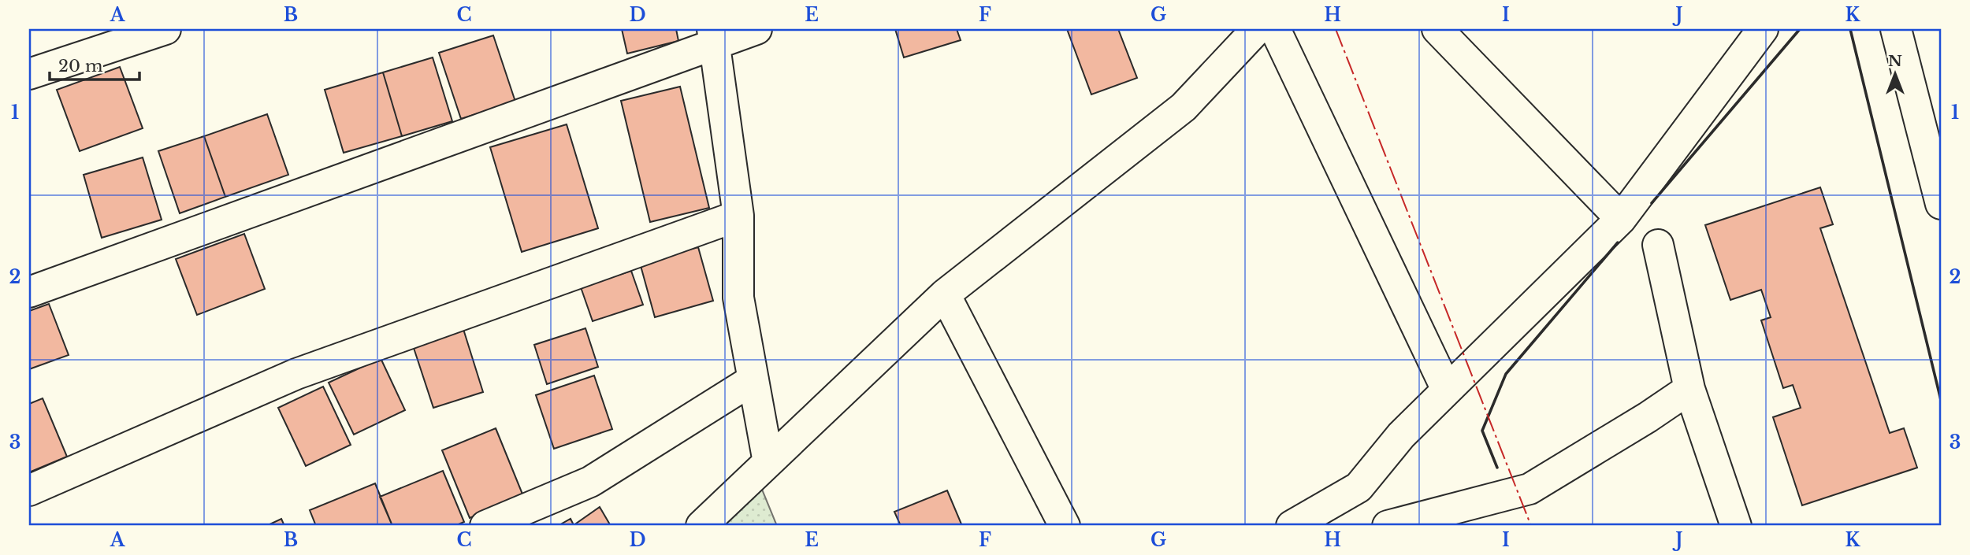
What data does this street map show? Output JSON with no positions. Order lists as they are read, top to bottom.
{
  "scale_bar": "20 m",
  "north": "top",
  "grid": {
    "columns": [
      "A",
      "B",
      "C",
      "D",
      "E",
      "F",
      "G",
      "H",
      "I",
      "J",
      "K"
    ],
    "rows": ["1", "2", "3"]
  }
}
